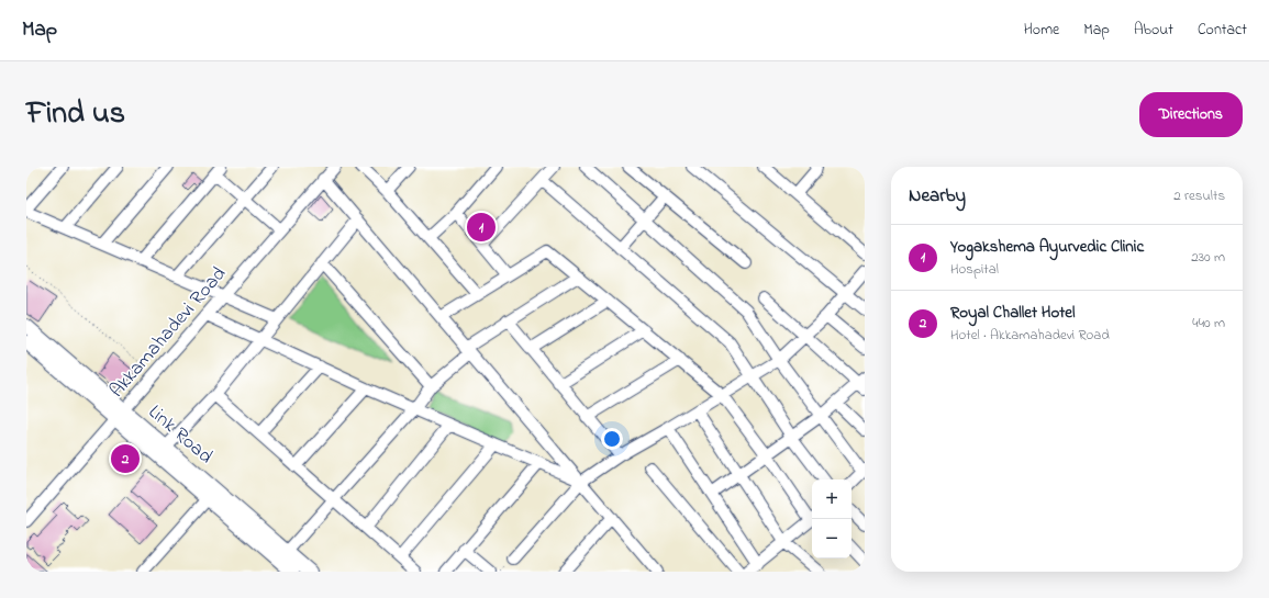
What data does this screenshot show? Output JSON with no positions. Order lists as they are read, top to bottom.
{
  "streets": {
    "main road": ["Link Road"],
    "street": ["Akkamahadevi Road"]
  },
  "crossings": [
    ["Akkamahadevi Road", "Link Road"]
  ],
  "page": {
    "header": "Map",
    "nav": [
      "Home",
      "Map",
      "About",
      "Contact"
    ],
    "title": "Find us",
    "buttons": "Directions",
    "heading": ["Nearby", "2 results"],
    "pins": ["1", "2"],
    "list": [
      {
        "mark": "1",
        "name": "Yogakshema Ayurvedic Clinic",
        "note": "Hospital",
        "value": "230 m"
      },
      {
        "mark": "2",
        "name": "Royal Challet Hotel",
        "note": "Hotel · Akkamahadevi Road",
        "value": "440 m"
      }
    ],
    "map_buttons": ["+", "−"]
  }
}
